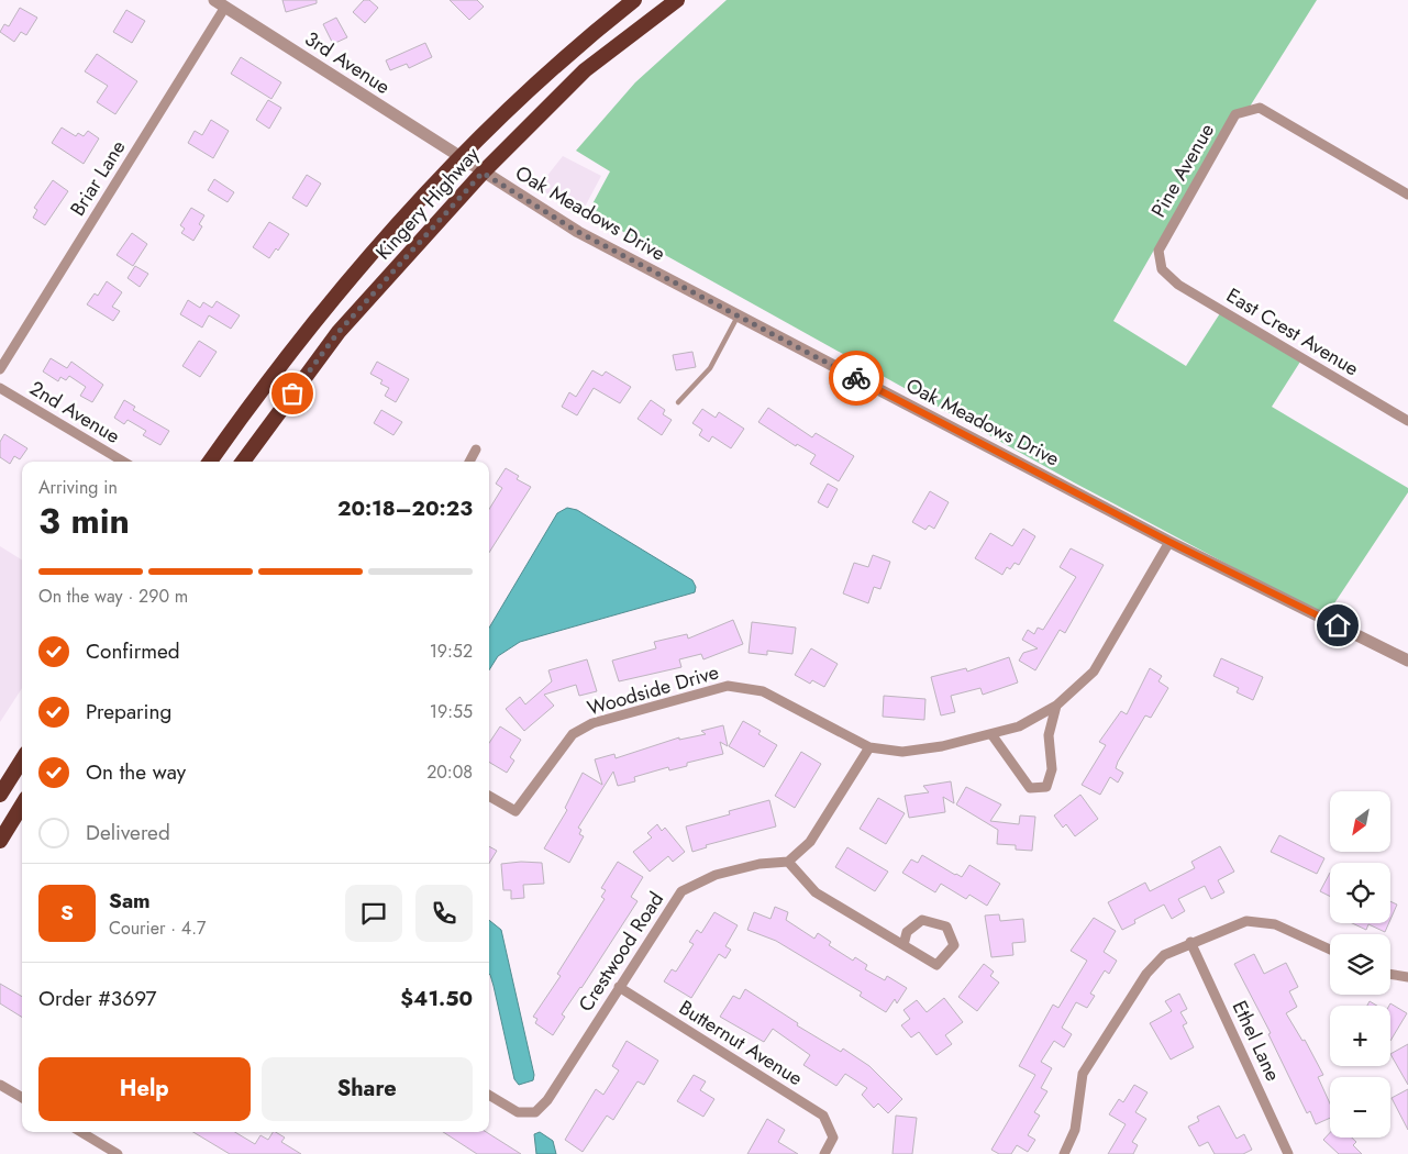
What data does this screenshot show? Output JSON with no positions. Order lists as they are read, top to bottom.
{
  "streets": {
    "highway": ["Kingery Highway"],
    "street": [
      "3rd Avenue",
      "Pine Avenue",
      "Briar Lane",
      "Oak Meadows Drive",
      "East Crest Avenue",
      "2nd Avenue",
      "Woodside Drive",
      "Crestwood Road",
      "Ethel Lane",
      "Butternut Avenue"
    ]
  },
  "crossings": [
    ["3rd Avenue", "Briar Lane"],
    ["3rd Avenue", "Kingery Highway"],
    ["3rd Avenue", "Oak Meadows Drive"],
    ["Pine Avenue", "East Crest Avenue"],
    ["Kingery Highway", "Oak Meadows Drive"],
    ["Oak Meadows Drive", "Woodside Drive"],
    ["Crestwood Road", "Butternut Avenue"]
  ],
  "north": "bottom left",
  "page": {
    "heading": ["3 min", "Arriving in", "20:18–20:23"],
    "panel": [
      "Sam",
      "Courier · 4.7",
      "Order #3697",
      "$41.50"
    ],
    "bar": "On the way · 290 m",
    "list": [
      ["Confirmed", "19:52"],
      ["Preparing", "19:55"],
      ["On the way", "20:08"],
      "Delivered"
    ],
    "map_buttons": ["+", "−"],
    "round": "S",
    "buttons": ["Help", "Share"]
  }
}
